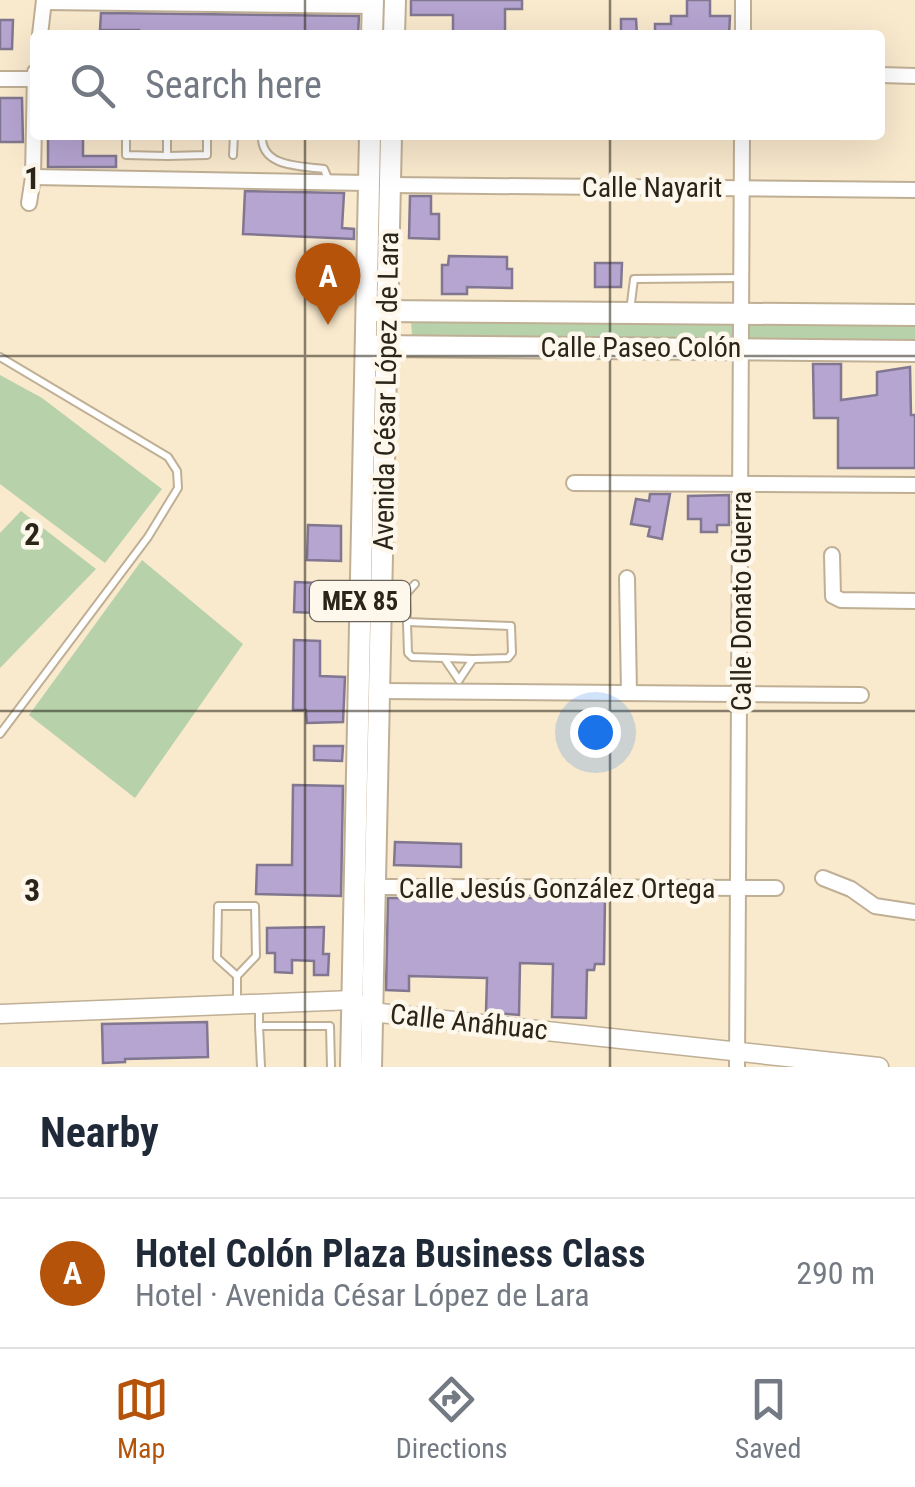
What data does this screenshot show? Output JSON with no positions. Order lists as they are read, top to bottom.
{
  "streets": {
    "main road": ["Calle Paseo Colón", "Avenida César López de Lara", "MEX 85"],
    "street": [
      "Calle Nayarit",
      "Calle Donato Guerra",
      "Calle Jesús González Ortega",
      "Calle Anáhuac"
    ]
  },
  "crossings": [
    ["Calle Nayarit", "Avenida César López de Lara"],
    ["Calle Nayarit", "Calle Donato Guerra"],
    ["Calle Paseo Colón", "Avenida César López de Lara"],
    ["Calle Paseo Colón", "Calle Donato Guerra"],
    ["Avenida César López de Lara", "Calle Jesús González Ortega"],
    ["Avenida César López de Lara", "Calle Anáhuac"],
    ["Calle Donato Guerra", "Calle Jesús González Ortega"],
    ["Calle Donato Guerra", "Calle Anáhuac"]
  ],
  "page": {
    "search": "Search here",
    "pins": "A",
    "heading": "Nearby",
    "list": [
      {
        "mark": "A",
        "name": "Hotel Colón Plaza Business Class",
        "note": "Hotel · Avenida César López de Lara",
        "value": "290 m"
      }
    ],
    "nav": ["Map", "Directions", "Saved"]
  },
  "grid": {
    "rows": ["1", "2", "3"]
  }
}
